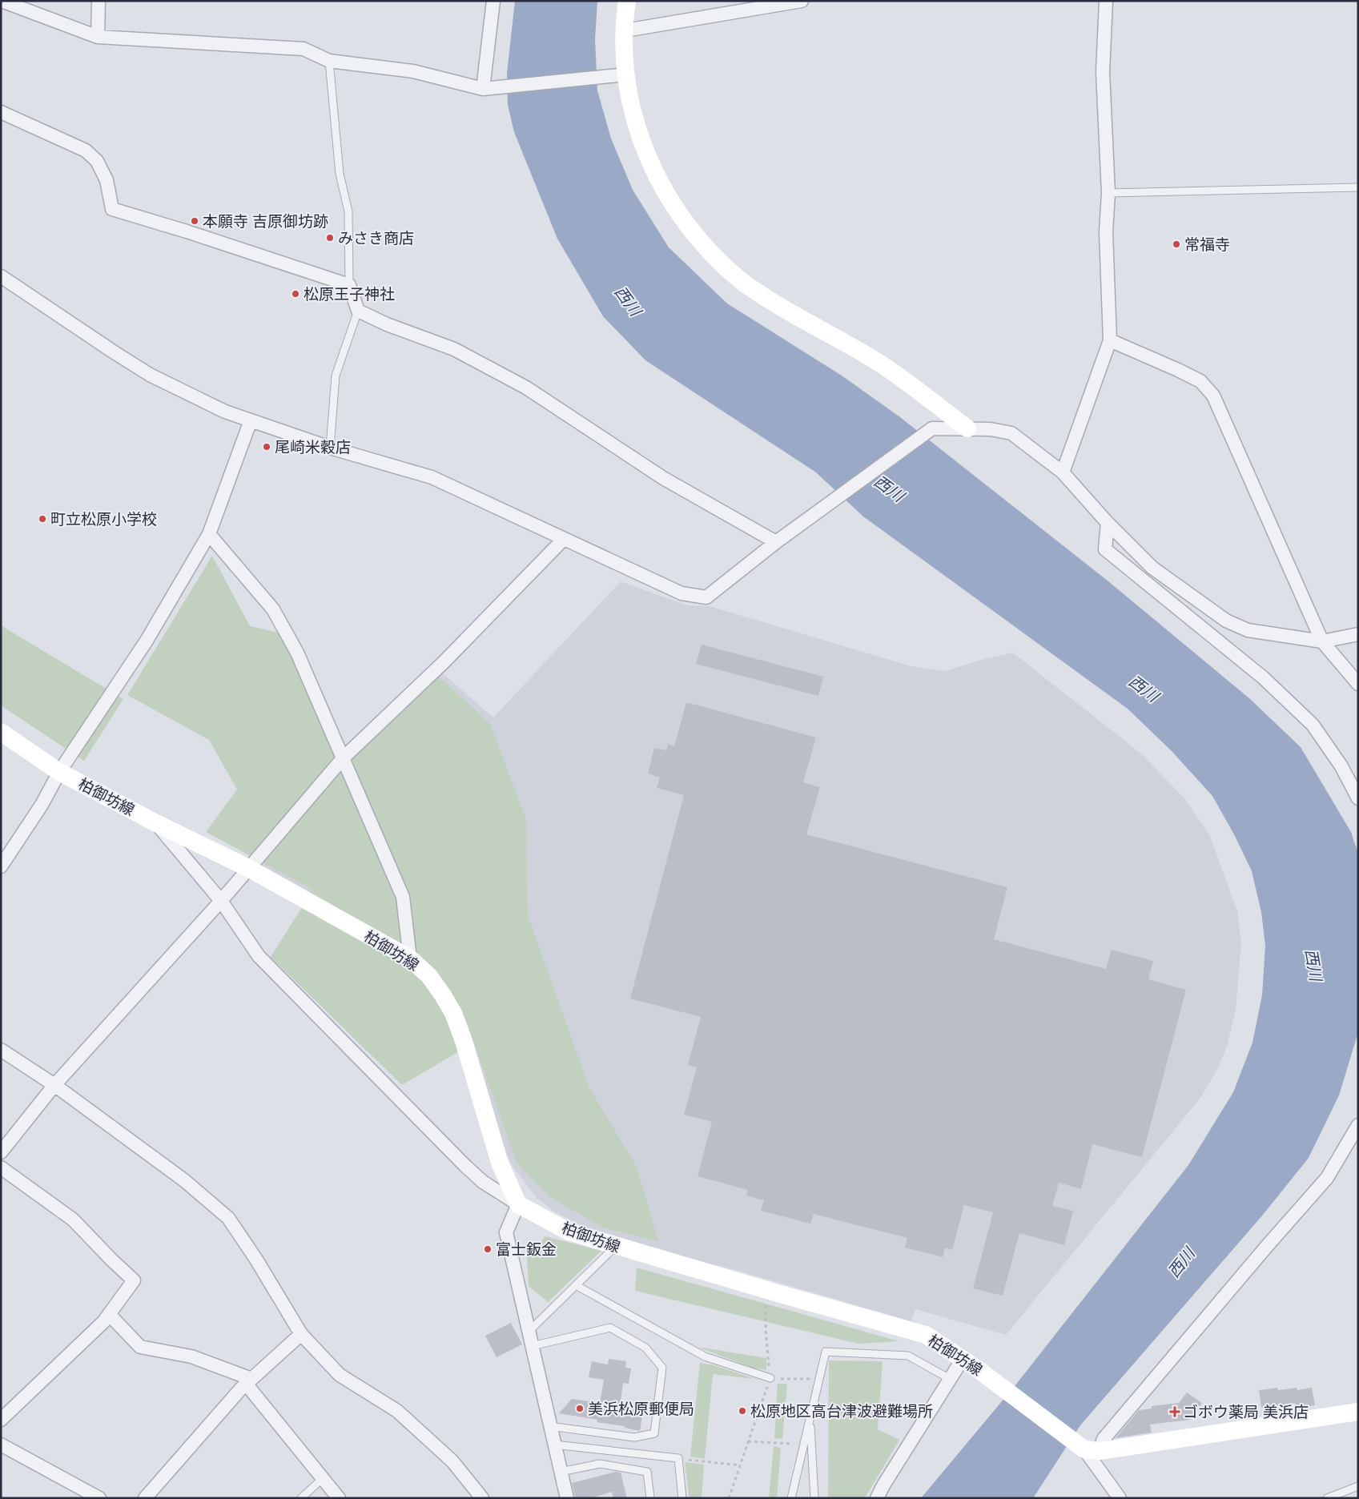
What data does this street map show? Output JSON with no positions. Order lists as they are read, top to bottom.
{
  "streets": {
    "main road": ["柏御坊線"]
  },
  "water": ["西川"],
  "places": {
    "other": [
      "本願寺 吉原御坊跡",
      "みさき商店",
      "常福寺",
      "松原王子神社",
      "尾崎米穀店",
      "町立松原小学校",
      "富士鈑金",
      "美浜松原郵便局",
      "松原地区高台津波避難場所"
    ],
    "health": ["ゴボウ薬局 美浜店"]
  }
}
